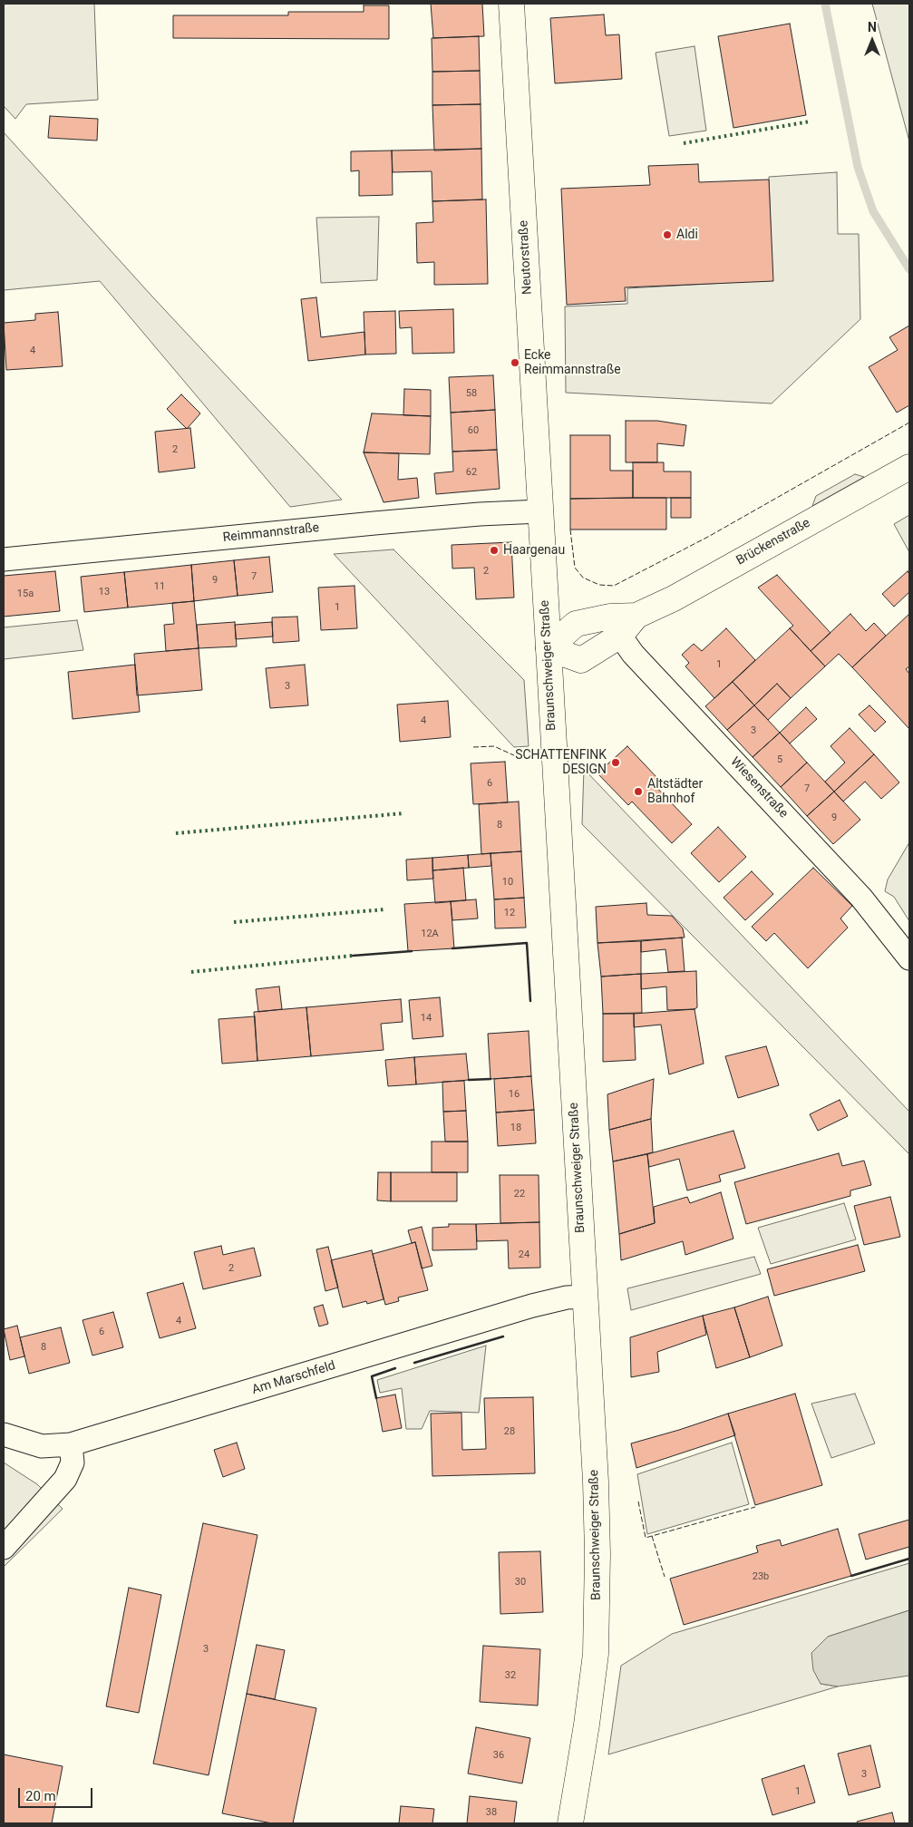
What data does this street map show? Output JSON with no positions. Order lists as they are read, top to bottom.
{
  "streets": {
    "main road": ["Neutorstraße", "Brückenstraße", "Braunschweiger Straße"],
    "street": ["Reimmannstraße", "Wiesenstraße", "Am Marschfeld"]
  },
  "crossings": [
    ["Neutorstraße", "Reimmannstraße"],
    ["Neutorstraße", "Braunschweiger Straße"],
    ["Reimmannstraße", "Braunschweiger Straße"],
    ["Brückenstraße", "Braunschweiger Straße"],
    ["Brückenstraße", "Wiesenstraße"],
    ["Braunschweiger Straße", "Am Marschfeld"]
  ],
  "places": [
    "Aldi",
    "Ecke Reimmannstraße",
    "Haargenau",
    "SCHATTENFINK DESIGN",
    "Altstädter Bahnhof"
  ],
  "house_numbers": [
    "4",
    "58",
    "60",
    "2",
    "62",
    "2",
    "7",
    "9",
    "11",
    "13",
    "15a",
    "1",
    "1",
    "3",
    "4",
    "3",
    "5",
    "6",
    "7",
    "9",
    "8",
    "10",
    "12",
    "12A",
    "14",
    "16",
    "18",
    "22",
    "24",
    "2",
    "4",
    "6",
    "8",
    "28",
    "23b",
    "30",
    "3",
    "32",
    "36",
    "3",
    "1",
    "38"
  ],
  "scale_bar": "20 m",
  "north": "top"
}
